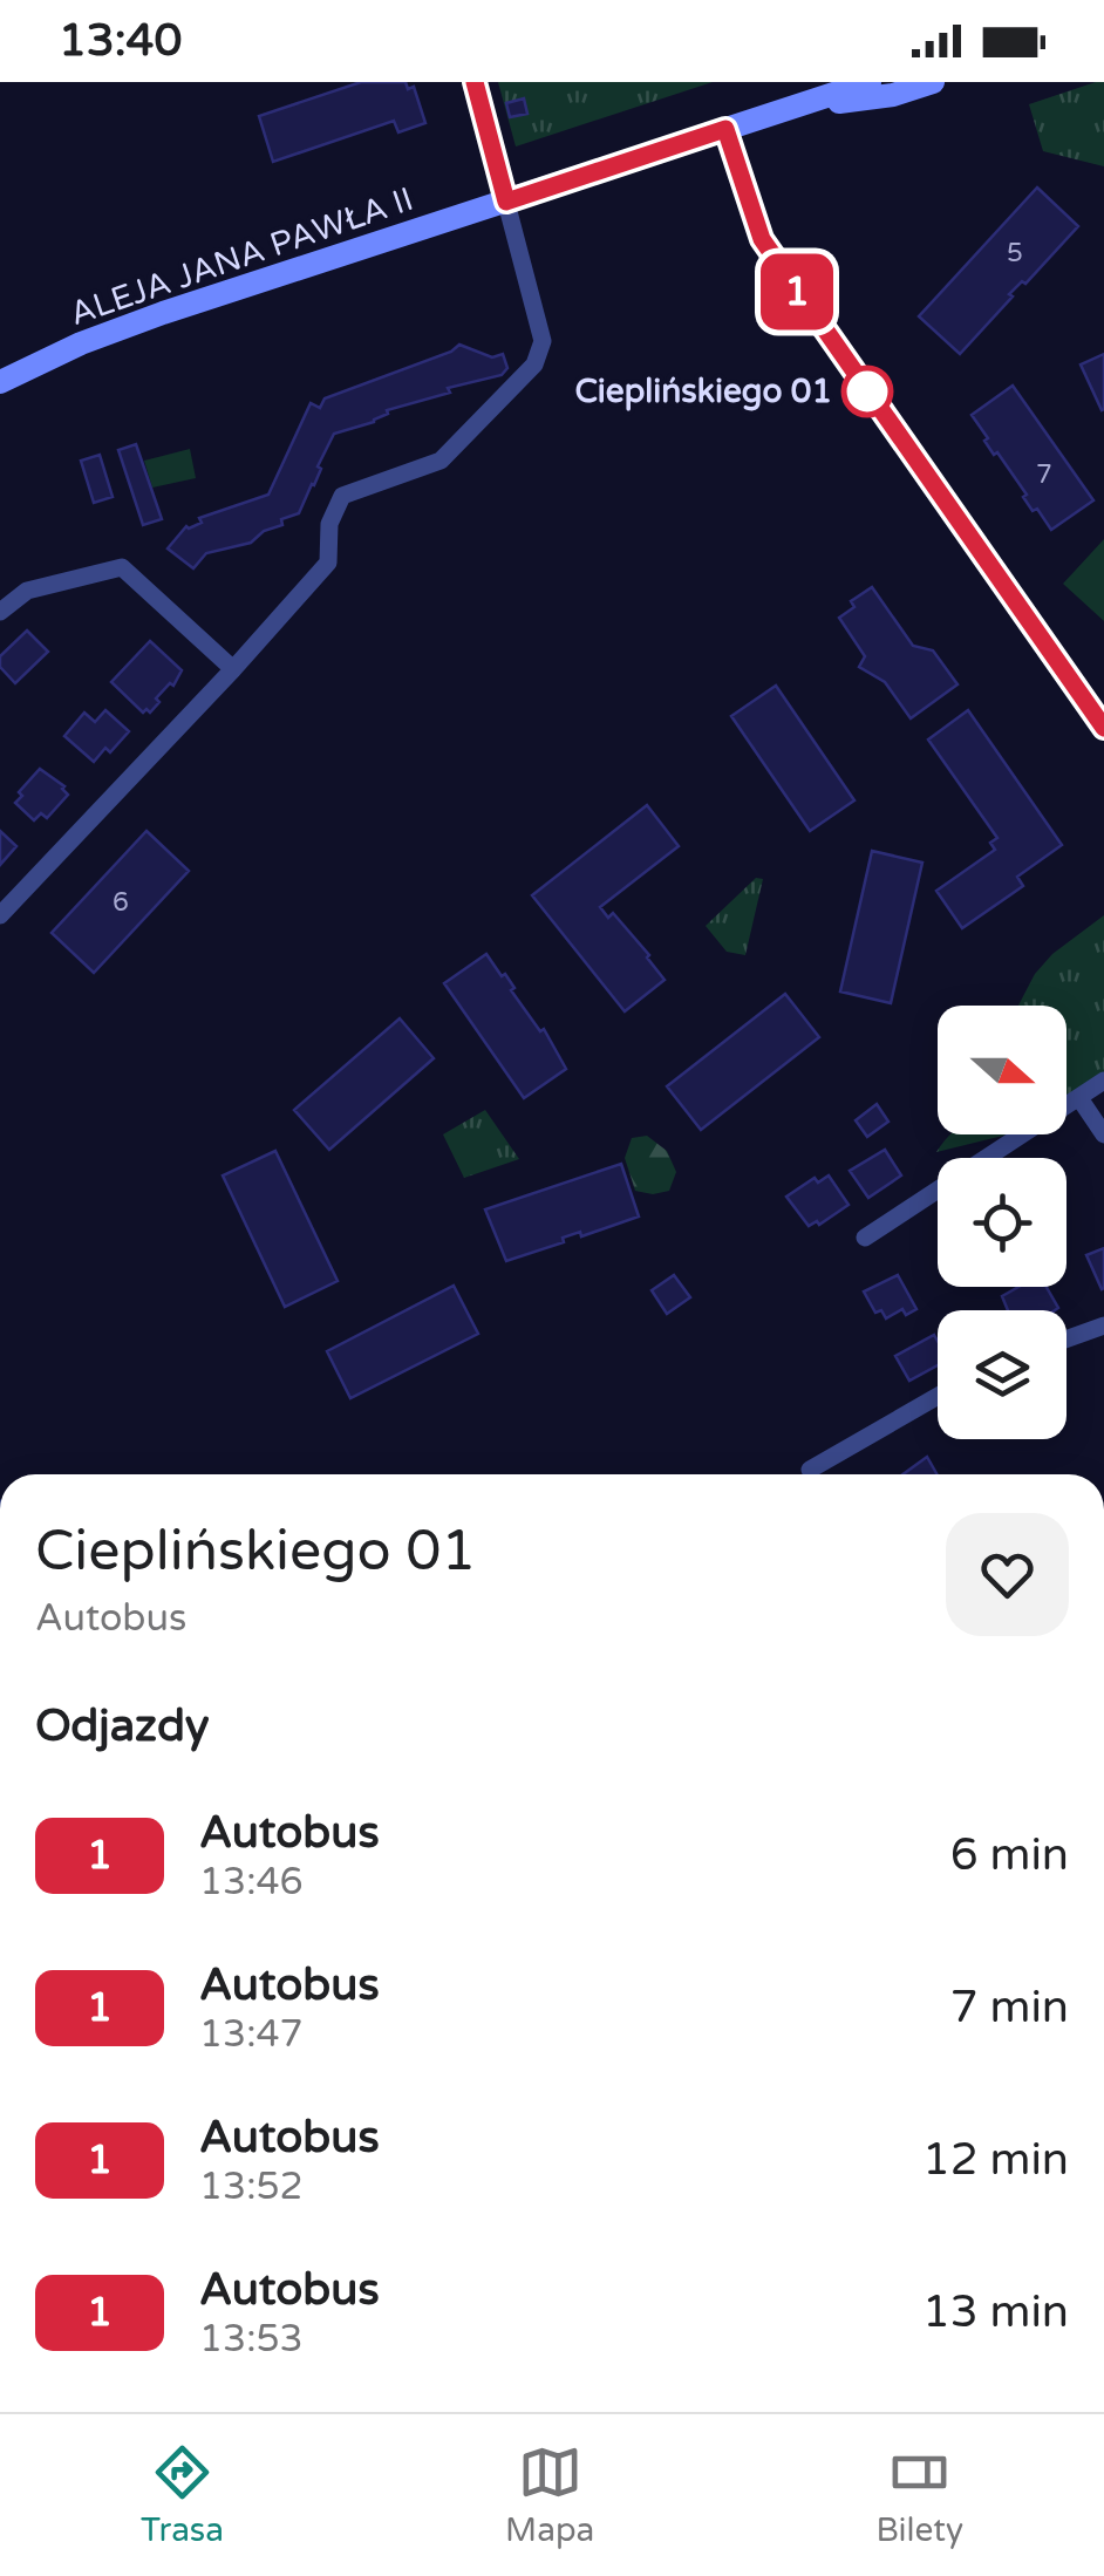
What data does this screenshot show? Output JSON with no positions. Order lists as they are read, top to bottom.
{
  "streets": {
    "street": ["ALEJA JANA PAWŁA II"]
  },
  "places": ["Cieplińskiego 01"],
  "lines": ["bus line 1"],
  "house_numbers": ["5", "7", "6"],
  "north": "right",
  "page": {
    "status": "13:40",
    "on_map": "1",
    "heading": [
      ["Cieplińskiego 01", "Autobus"],
      "Odjazdy"
    ],
    "list": [
      {
        "mark": "1",
        "name": "Autobus",
        "note": "13:46",
        "value": "6 min"
      },
      {
        "mark": "1",
        "name": "Autobus",
        "note": "13:47",
        "value": "7 min"
      },
      {
        "mark": "1",
        "name": "Autobus",
        "note": "13:52",
        "value": "12 min"
      },
      {
        "mark": "1",
        "name": "Autobus",
        "note": "13:53",
        "value": "13 min"
      }
    ],
    "tabs": ["Trasa", "Mapa", "Bilety"]
  }
}
